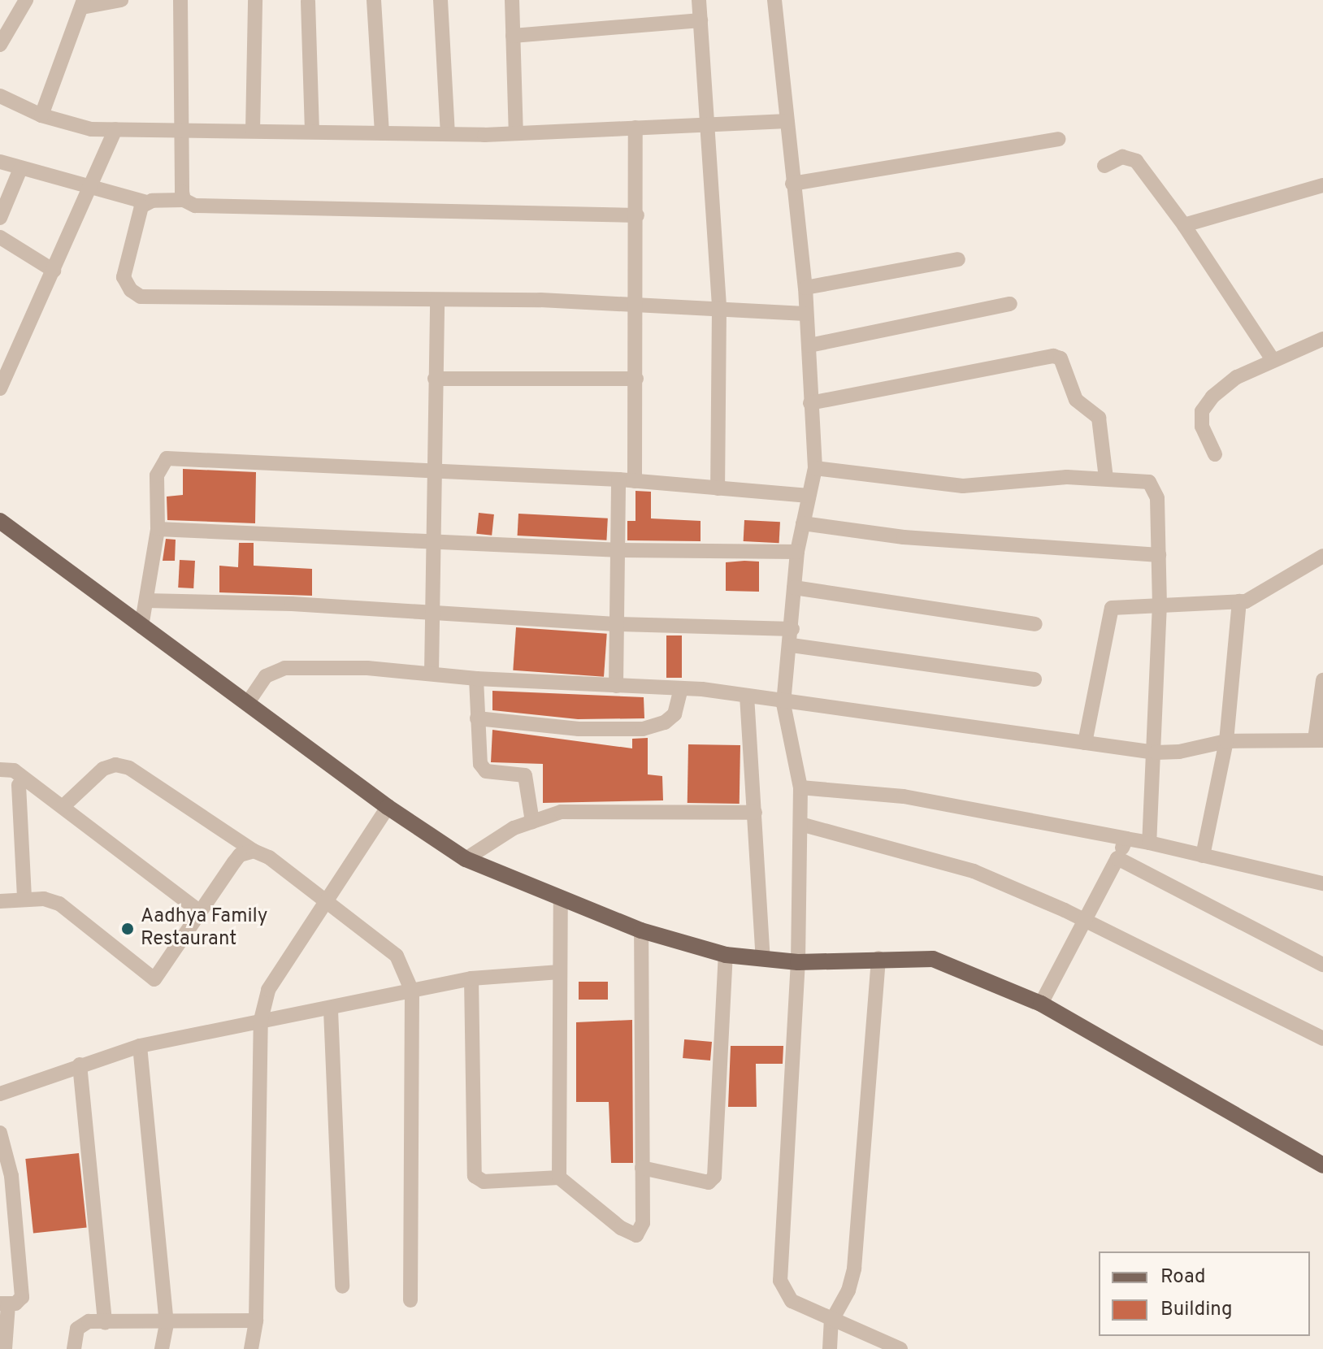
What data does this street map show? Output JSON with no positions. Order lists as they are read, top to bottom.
{
  "places": ["Aadhya Family Restaurant"],
  "legend": ["Road", "Building"]
}
